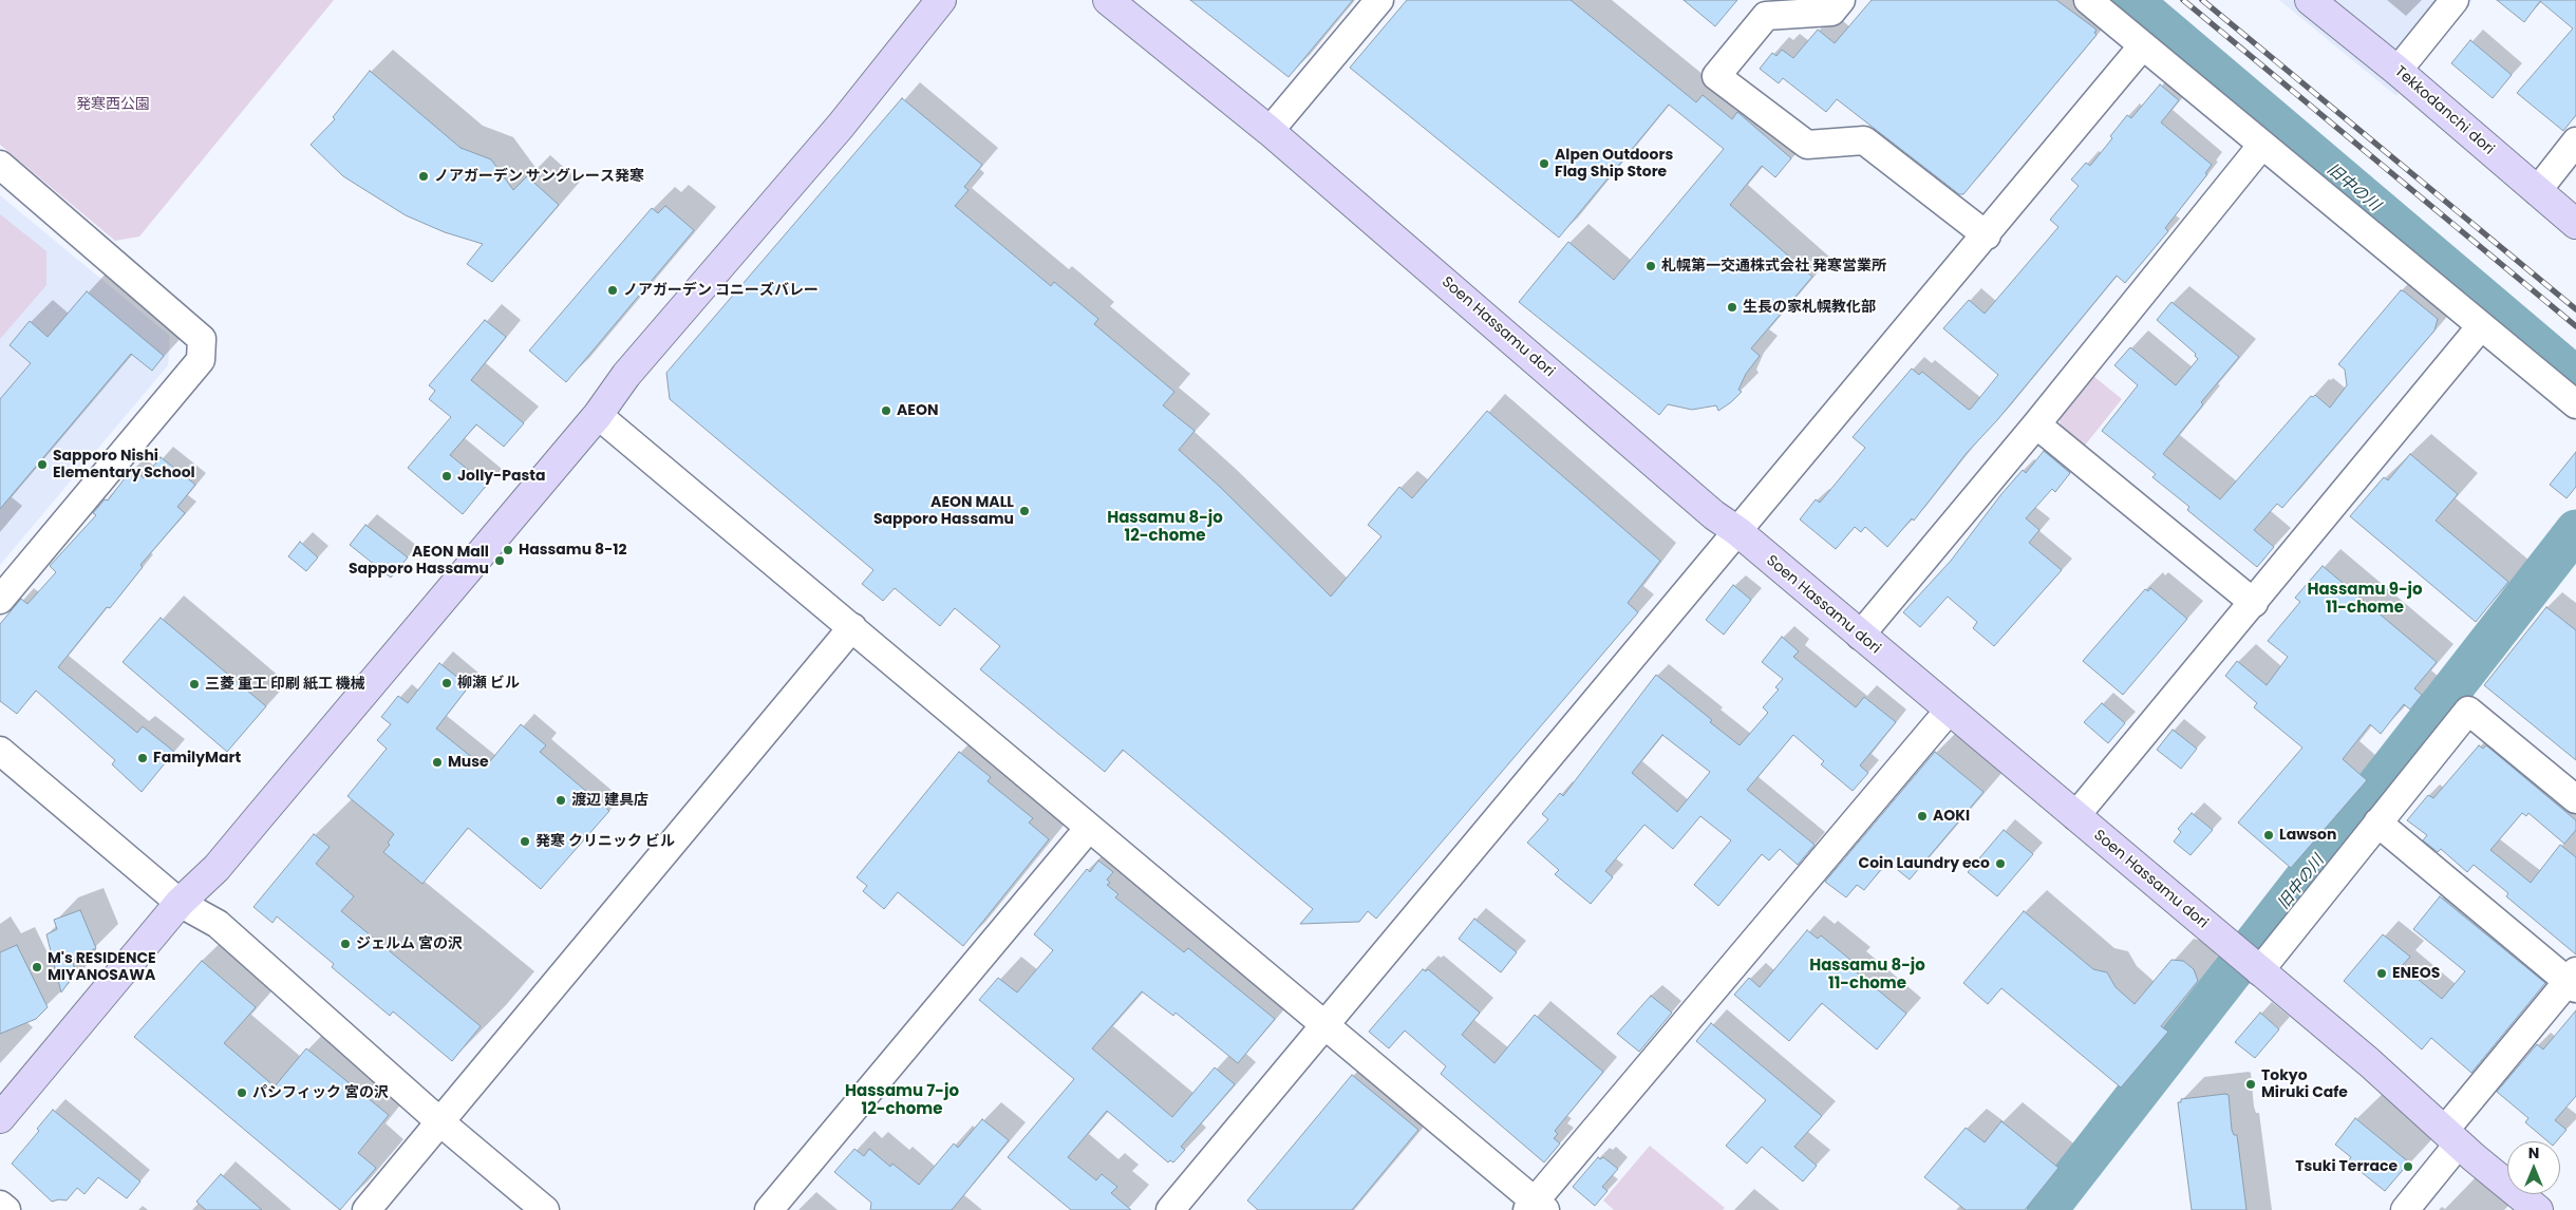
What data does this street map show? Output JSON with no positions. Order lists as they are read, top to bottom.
{
  "streets": {
    "street": ["Tekkodanchi dori", "Soen Hassamu dori"]
  },
  "districts": [
    "Hassamu 8-jo 12-chome",
    "Hassamu 9-jo 11-chome",
    "Hassamu 8-jo 11-chome",
    "Hassamu 7-jo 12-chome"
  ],
  "water": ["旧中の川"],
  "parks": ["発寒西公園"],
  "places": [
    "Alpen Outdoors Flag Ship Store",
    "ノアガーデン サングレース発寒",
    "札幌第一交通株式会社 発寒営業所",
    "ノアガーデン コニーズバレー",
    "生長の家札幌教化部",
    "AEON",
    "Sapporo Nishi Elementary School",
    "Jolly-Pasta",
    "AEON MALL Sapporo Hassamu",
    "Hassamu 8-12",
    "AEON Mall Sapporo Hassamu",
    "柳瀬 ビル",
    "三菱 重工 印刷 紙工 機械",
    "FamilyMart",
    "Muse",
    "渡辺 建具店",
    "AOKI",
    "Lawson",
    "発寒 クリニック ビル",
    "Coin Laundry eco",
    "ジェルム 宮の沢",
    "M's RESIDENCE MIYANOSAWA",
    "ENEOS",
    "Tokyo Miruki Cafe",
    "パシフィック 宮の沢",
    "Tsuki Terrace"
  ],
  "north": "top"
}
